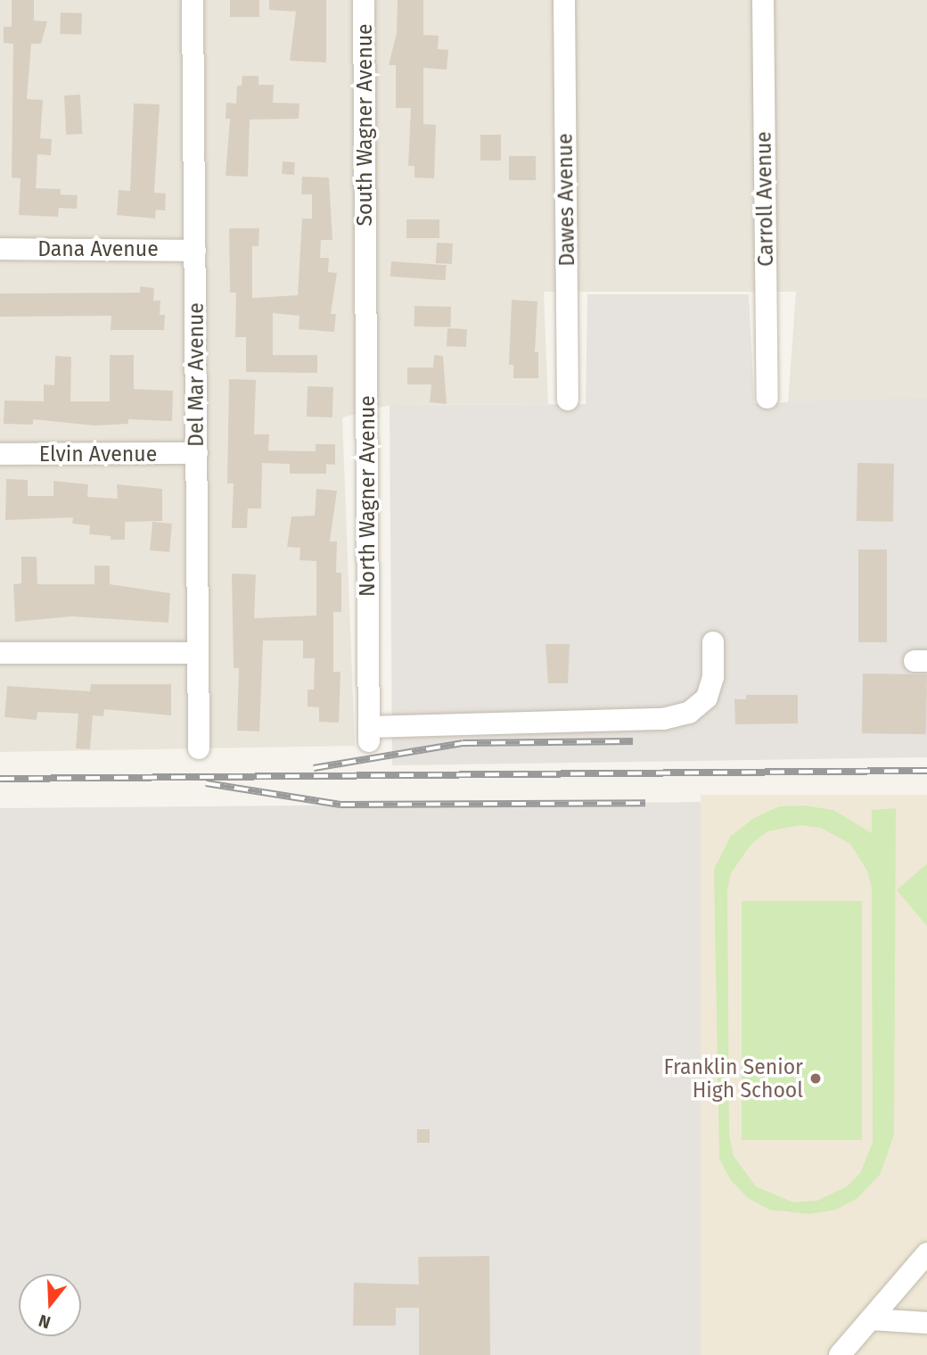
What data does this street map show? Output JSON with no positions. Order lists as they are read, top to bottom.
{
  "streets": {
    "street": [
      "South Wagner Avenue",
      "Carroll Avenue",
      "Dawes Avenue",
      "Dana Avenue",
      "Del Mar Avenue",
      "Elvin Avenue",
      "North Wagner Avenue"
    ]
  },
  "crossings": [
    ["South Wagner Avenue", "North Wagner Avenue"],
    ["Dana Avenue", "Del Mar Avenue"],
    ["Del Mar Avenue", "Elvin Avenue"]
  ],
  "places": ["Franklin Senior High School"],
  "north": "bottom"
}
